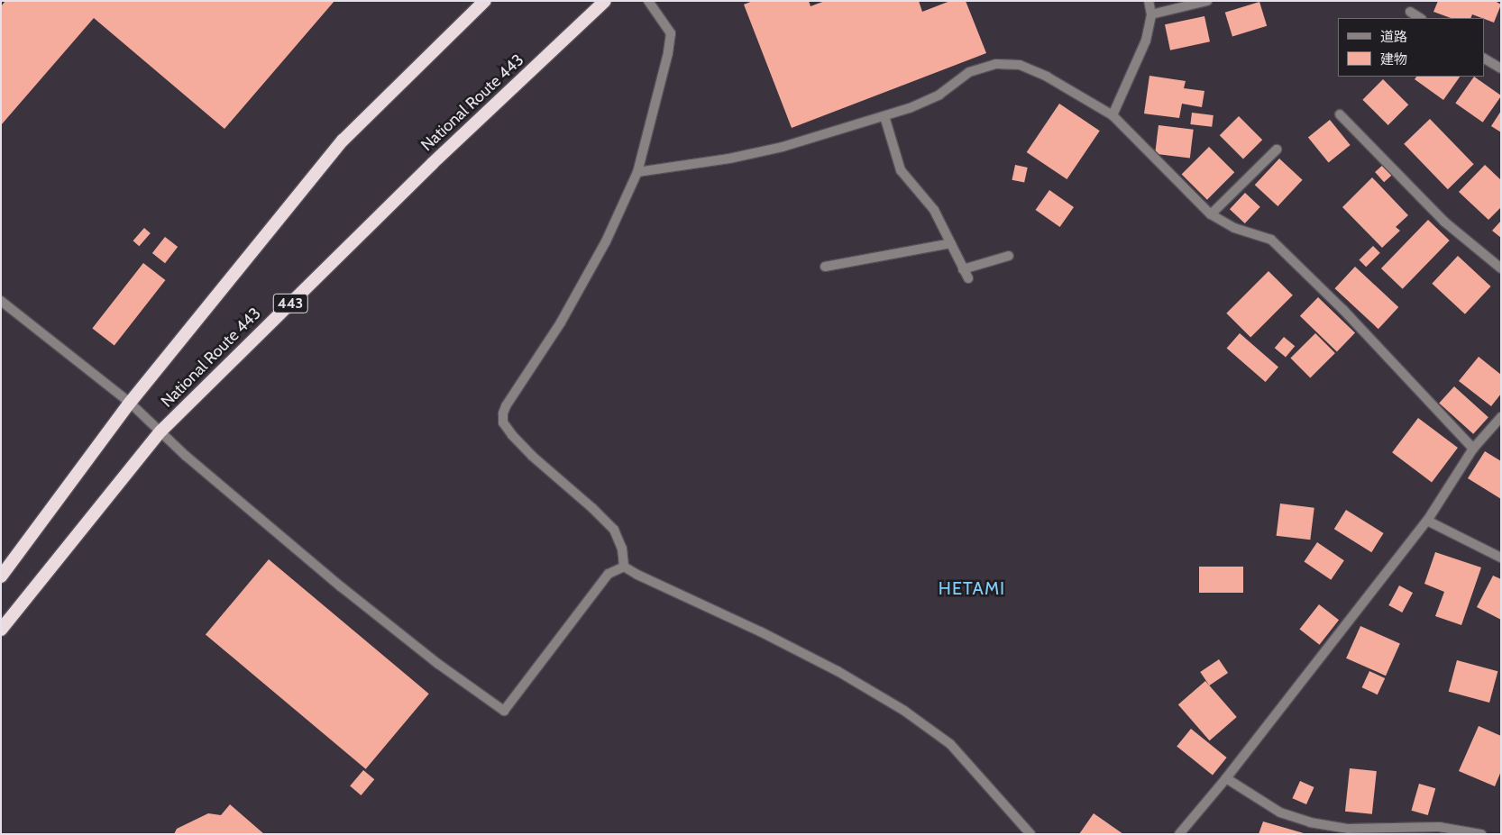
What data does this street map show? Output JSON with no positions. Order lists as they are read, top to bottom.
{
  "streets": {
    "highway": ["National Route 443", "443"]
  },
  "districts": ["HETAMI"],
  "legend": ["道路", "建物"]
}
